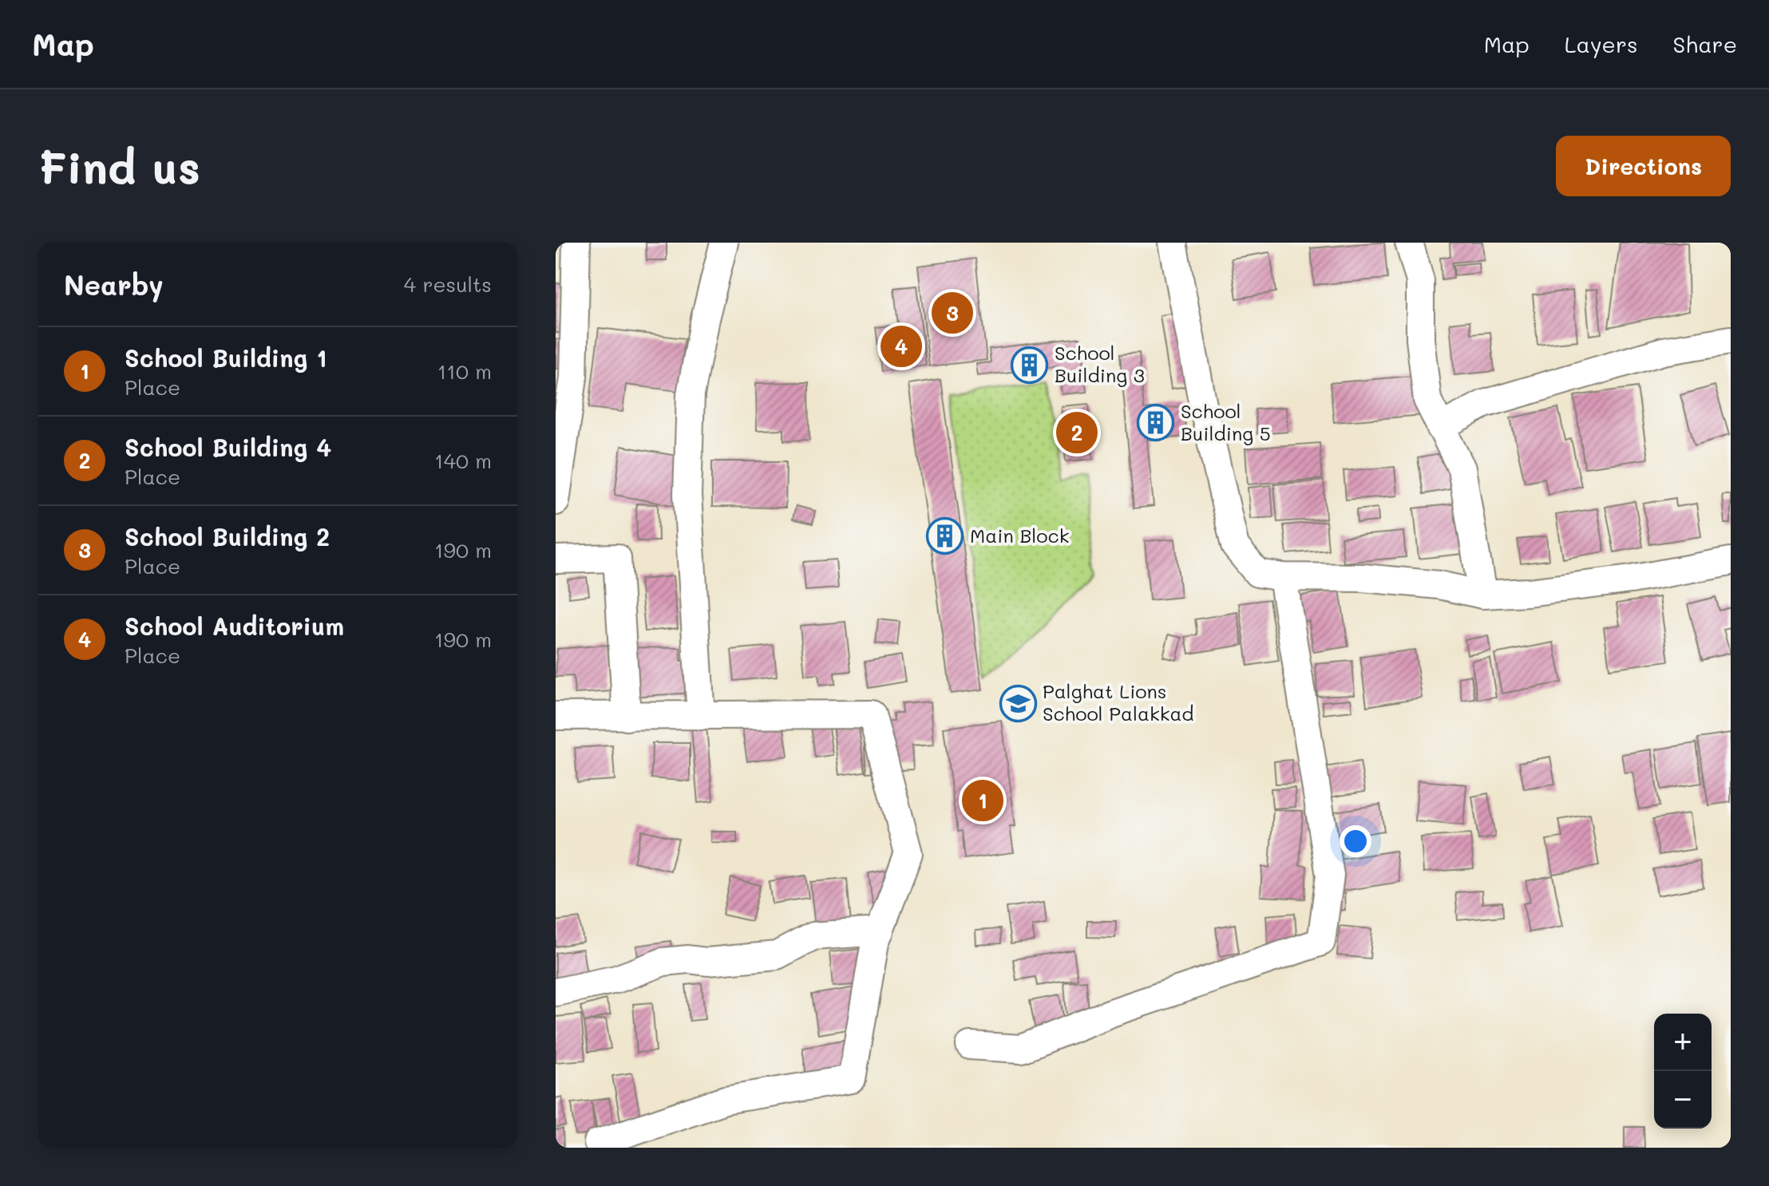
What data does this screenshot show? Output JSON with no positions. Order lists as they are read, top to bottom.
{
  "places": {
    "building": ["School Building 3", "School Building 5", "Main Block"],
    "school or university": ["Palghat Lions School Palakkad"]
  },
  "page": {
    "header": "Map",
    "nav": ["Map", "Layers", "Share"],
    "buttons": "Directions",
    "title": "Find us",
    "heading": ["Nearby", "4 results"],
    "pins": [
      "3",
      "4",
      "2",
      "1"
    ],
    "list": [
      {
        "mark": "1",
        "name": "School Building 1",
        "note": "Place",
        "value": "110 m"
      },
      {
        "mark": "2",
        "name": "School Building 4",
        "note": "Place",
        "value": "140 m"
      },
      {
        "mark": "3",
        "name": "School Building 2",
        "note": "Place",
        "value": "190 m"
      },
      {
        "mark": "4",
        "name": "School Auditorium",
        "note": "Place",
        "value": "190 m"
      }
    ],
    "map_buttons": ["+", "−"]
  }
}
